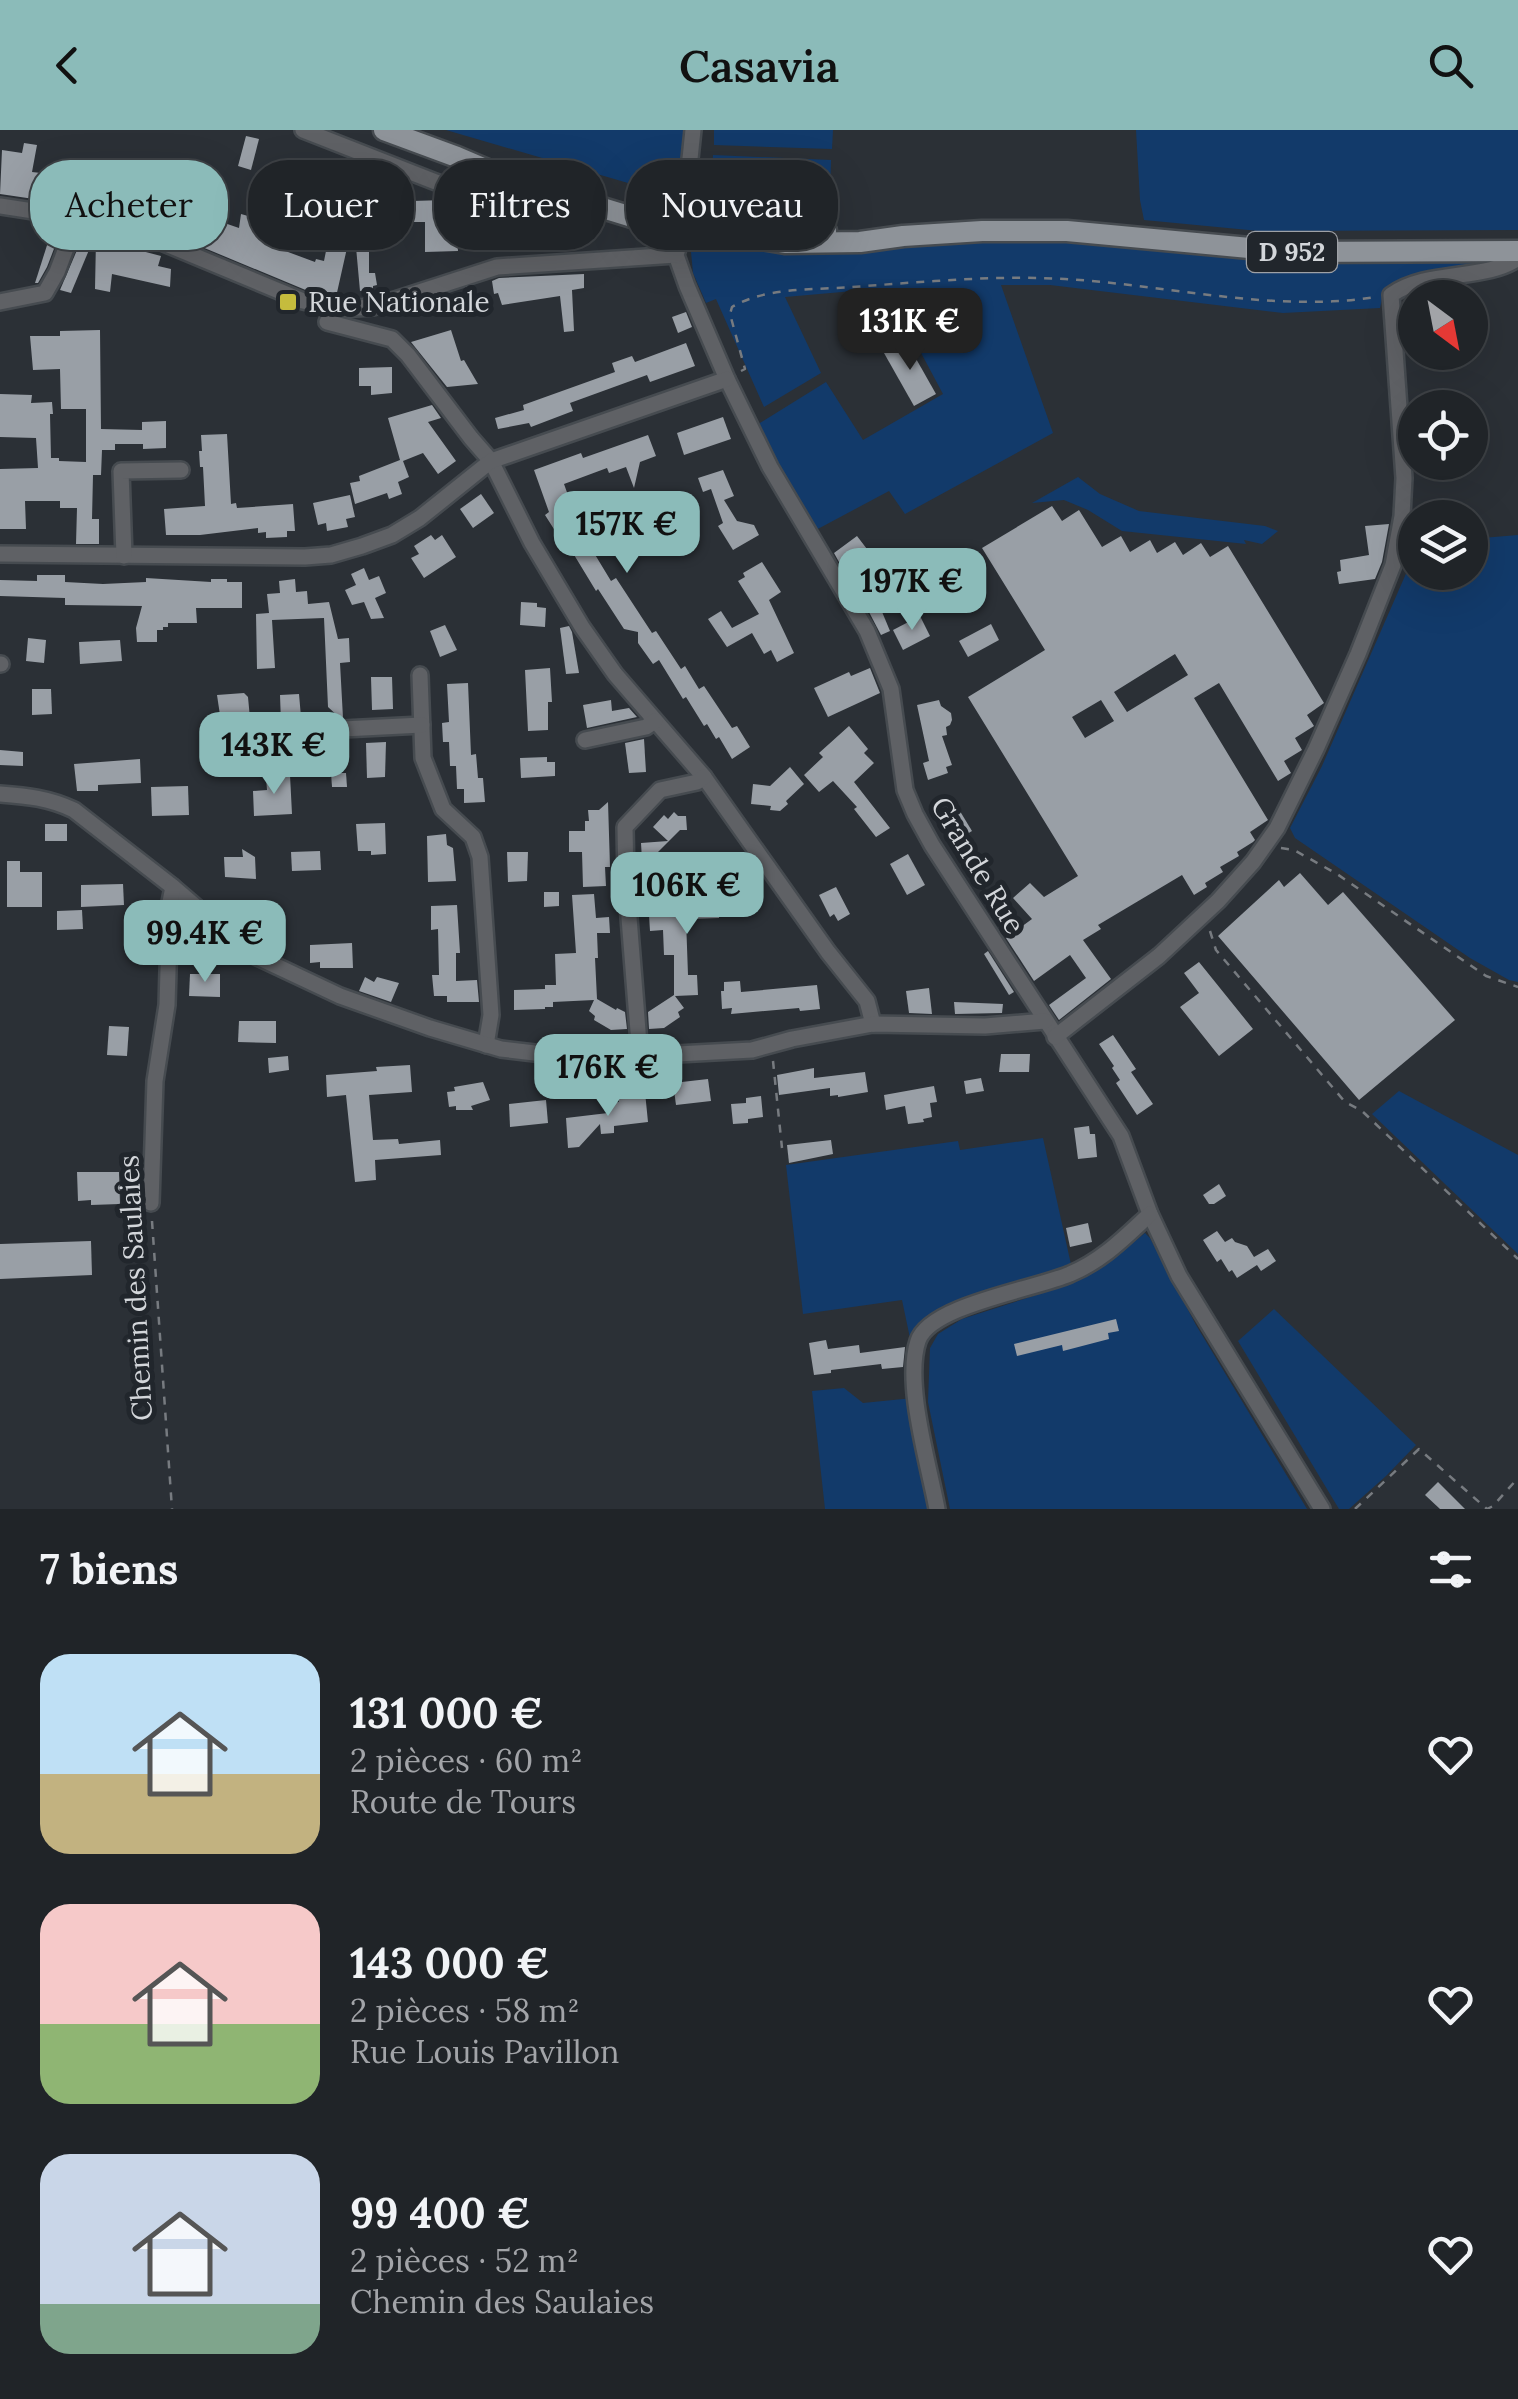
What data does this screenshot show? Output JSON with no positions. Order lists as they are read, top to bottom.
{
  "streets": {
    "main road": ["D 952"],
    "street": ["Grande Rue", "Chemin des Saulaies"]
  },
  "places": {
    "transit": ["Rue Nationale"]
  },
  "north": "bottom right",
  "page": {
    "header": "Casavia",
    "chip": [
      "Acheter",
      "Louer",
      "Filtres",
      "Nouveau"
    ],
    "price": [
      "131K €",
      "157K €",
      "197K €",
      "143K €",
      "106K €",
      "99.4K €",
      "176K €"
    ],
    "heading": "7 biens",
    "list": [
      {
        "name": "131 000 €",
        "note": "2 pièces · 60 m² · Route de Tours"
      },
      {
        "name": "143 000 €",
        "note": "2 pièces · 58 m² · Rue Louis Pavillon"
      },
      {
        "name": "99 400 €",
        "note": "2 pièces · 52 m² · Chemin des Saulaies"
      }
    ]
  }
}
